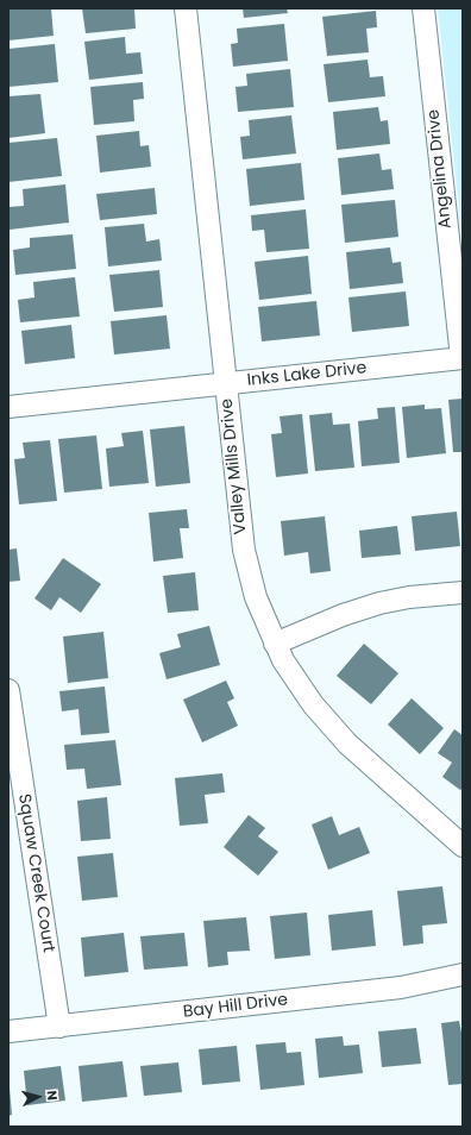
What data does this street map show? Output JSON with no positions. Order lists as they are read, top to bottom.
{
  "streets": {
    "street": [
      "Angelina Drive",
      "Inks Lake Drive",
      "Valley Mills Drive",
      "Squaw Creek Court",
      "Bay Hill Drive"
    ]
  },
  "crossings": [
    ["Angelina Drive", "Inks Lake Drive"],
    ["Inks Lake Drive", "Valley Mills Drive"],
    ["Squaw Creek Court", "Bay Hill Drive"]
  ],
  "north": "right"
}
